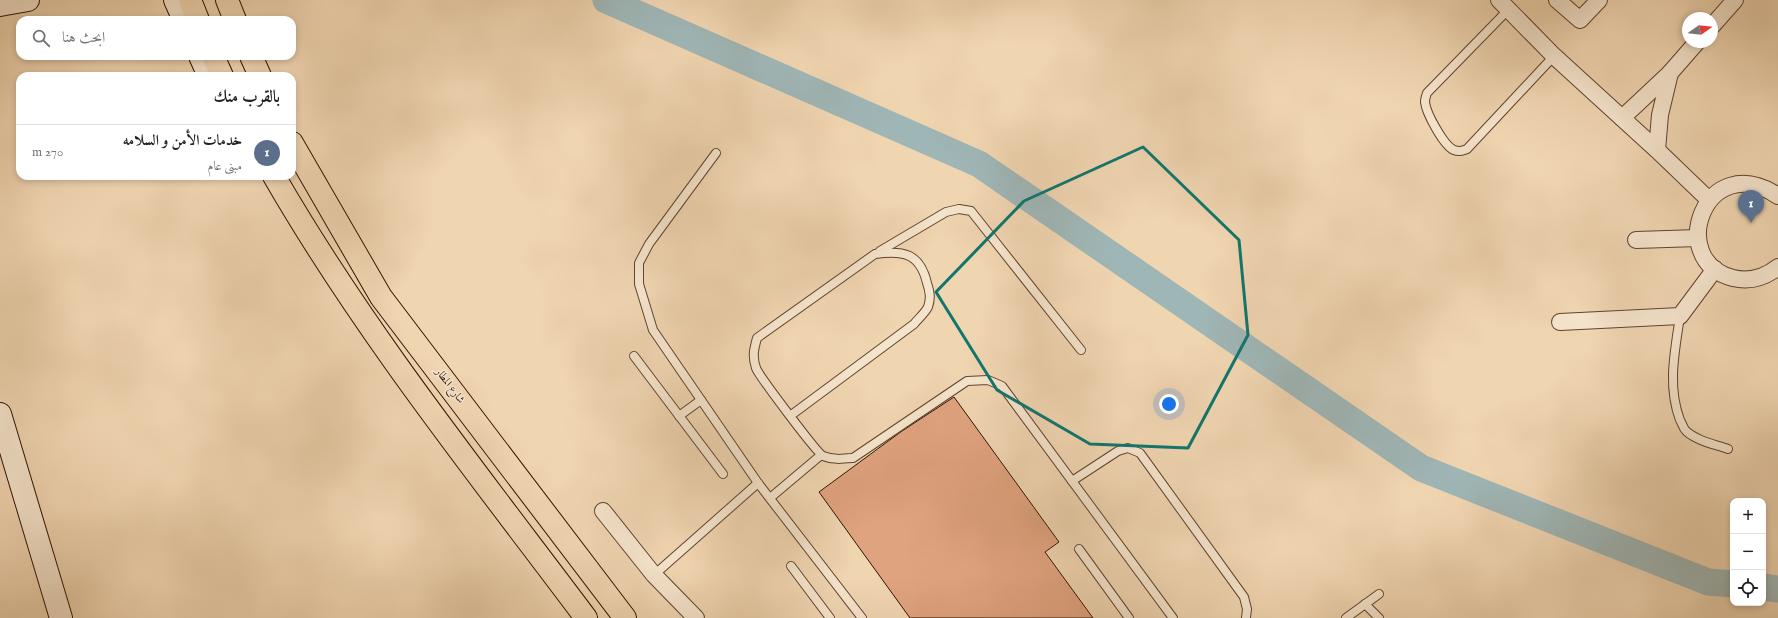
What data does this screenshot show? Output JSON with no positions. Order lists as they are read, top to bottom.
{
  "streets": {
    "main road": ["شارع المطار"]
  },
  "north": "right",
  "page": {
    "search": "ابحث هنا",
    "heading": "بالقرب منك",
    "list": [
      {
        "mark": "1",
        "name": "خدمات الأمن و السلامه",
        "note": "مبنى عام",
        "value": "270 m"
      }
    ],
    "pins": "1",
    "map_buttons": ["+", "−"]
  }
}
